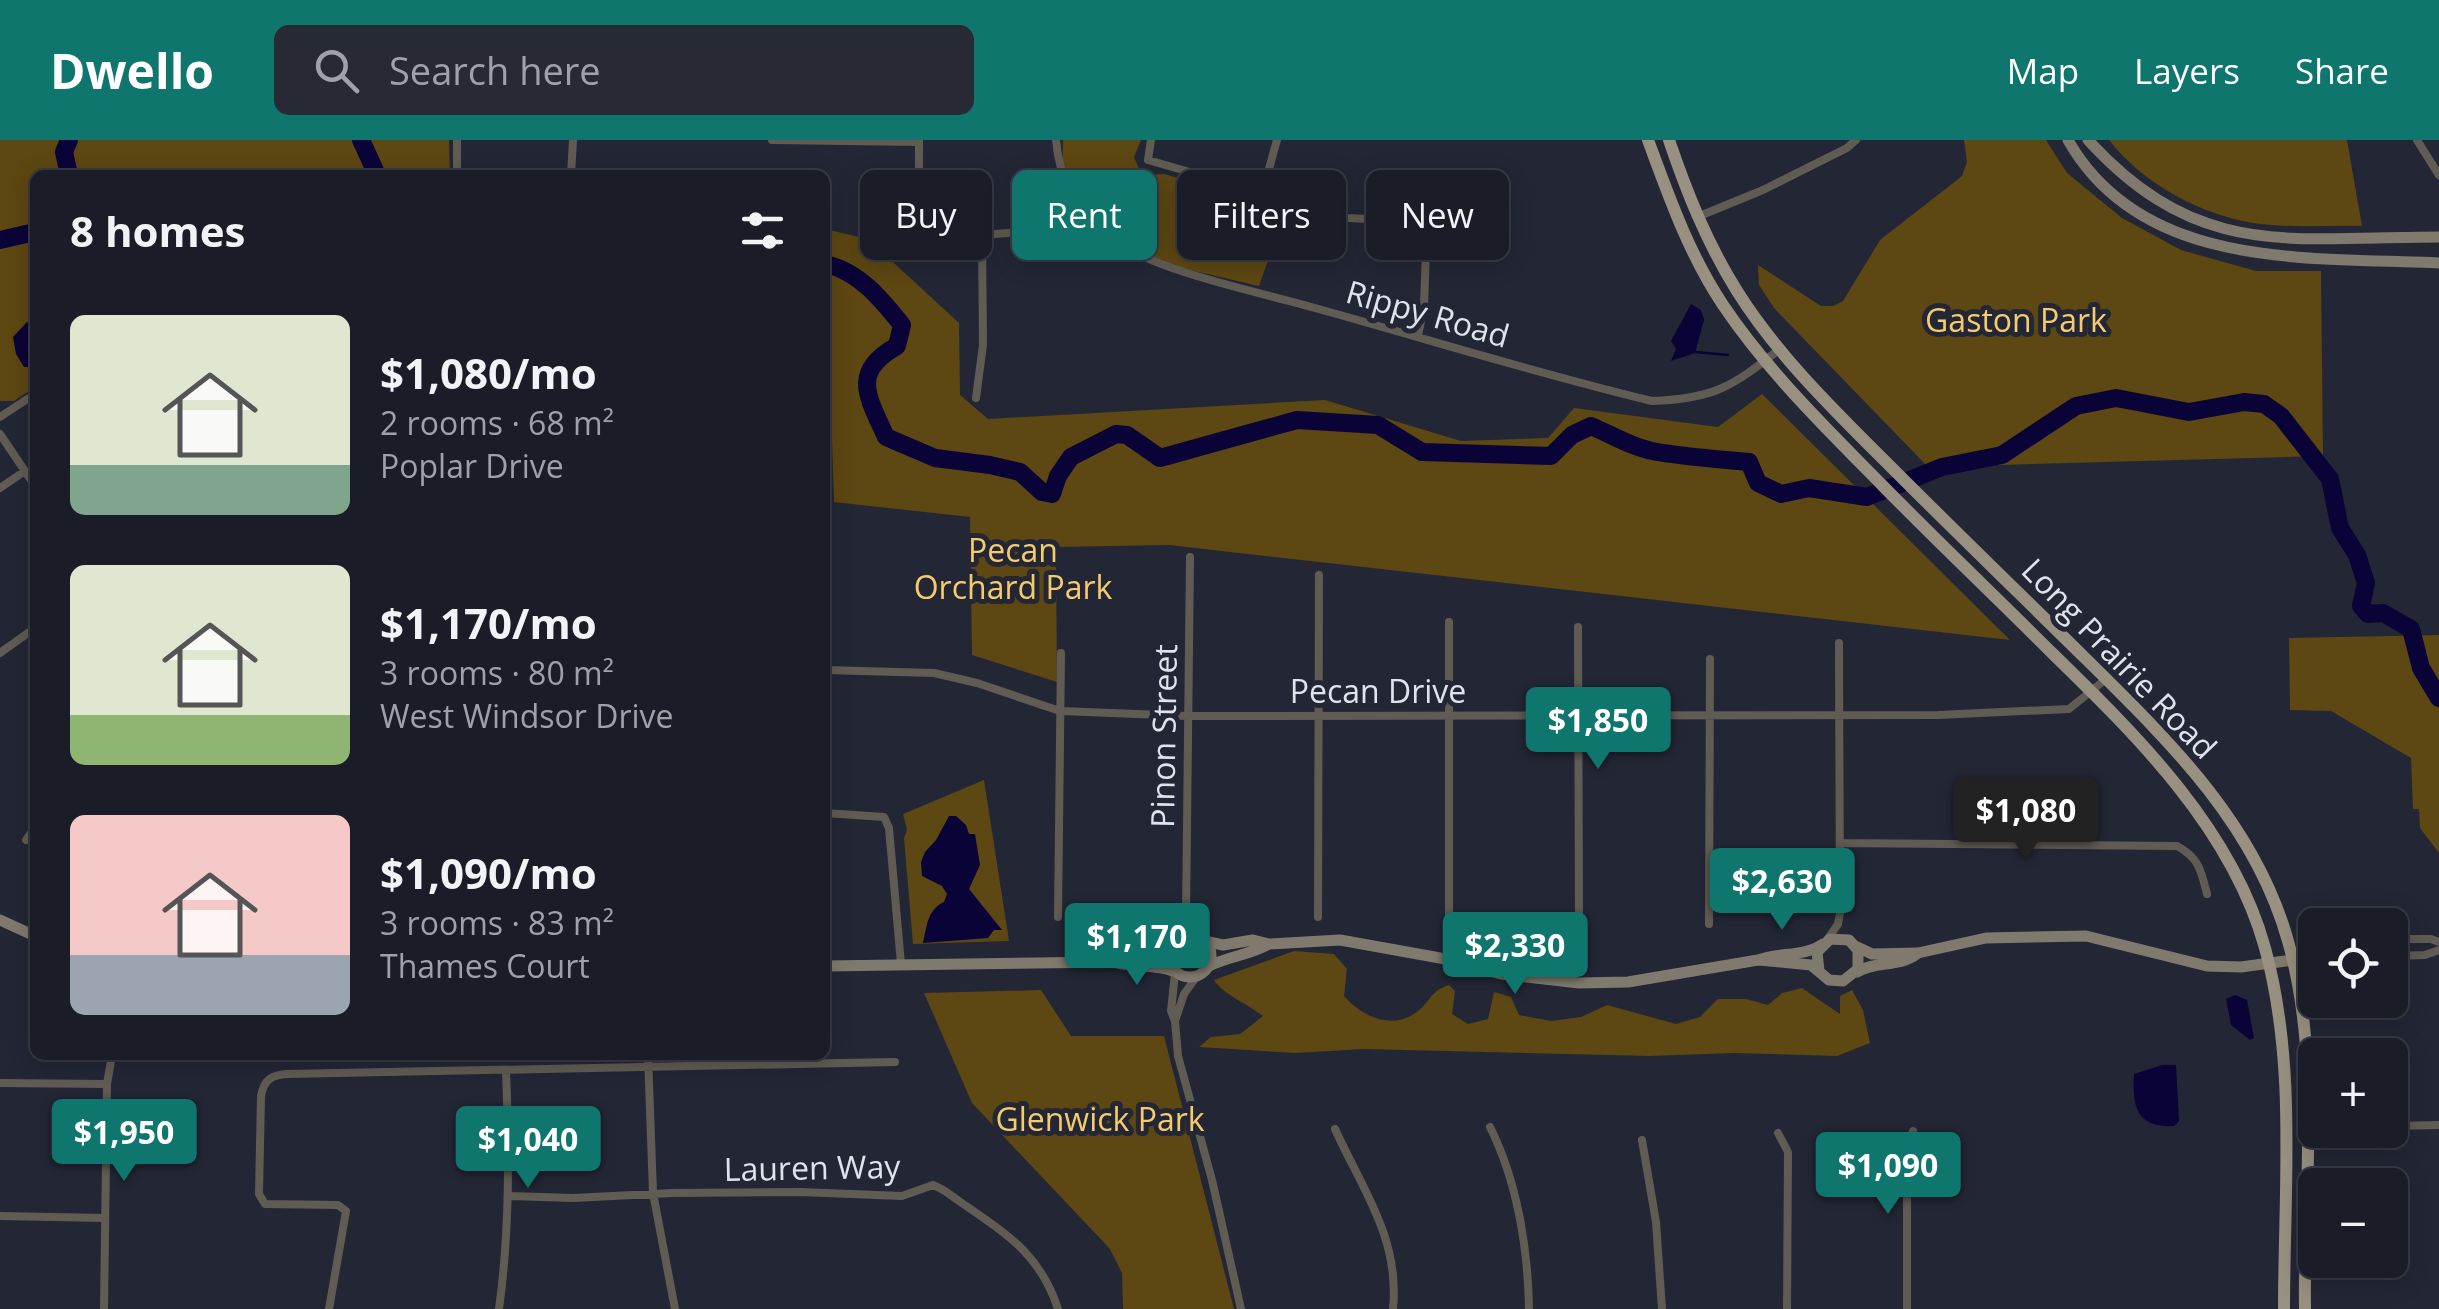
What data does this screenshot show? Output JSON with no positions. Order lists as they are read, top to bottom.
{
  "streets": {
    "main road": ["Long Prairie Road"],
    "street": [
      "Rippy Road",
      "Pecan Drive",
      "Pinon Street",
      "Lauren Way"
    ]
  },
  "crossings": [
    ["Rippy Road", "Long Prairie Road"],
    ["Long Prairie Road", "Pecan Drive"],
    ["Pecan Drive", "Pinon Street"]
  ],
  "parks": ["Gaston Park", "Pecan Orchard Park", "Glenwick Park"],
  "page": {
    "header": "Dwello",
    "search": "Search here",
    "nav": ["Map", "Layers", "Share"],
    "chip": [
      "Buy",
      "Rent",
      "Filters",
      "New"
    ],
    "heading": "8 homes",
    "list": [
      {
        "name": "$1,080/mo",
        "note": "2 rooms · 68 m² · Poplar Drive"
      },
      {
        "name": "$1,170/mo",
        "note": "3 rooms · 80 m² · West Windsor Drive"
      },
      {
        "name": "$1,090/mo",
        "note": "3 rooms · 83 m² · Thames Court"
      }
    ],
    "price": [
      "$1,850",
      "$1,080",
      "$2,630",
      "$1,170",
      "$2,330",
      "$1,950",
      "$1,040",
      "$1,090"
    ],
    "map_buttons": ["+", "−"]
  }
}
